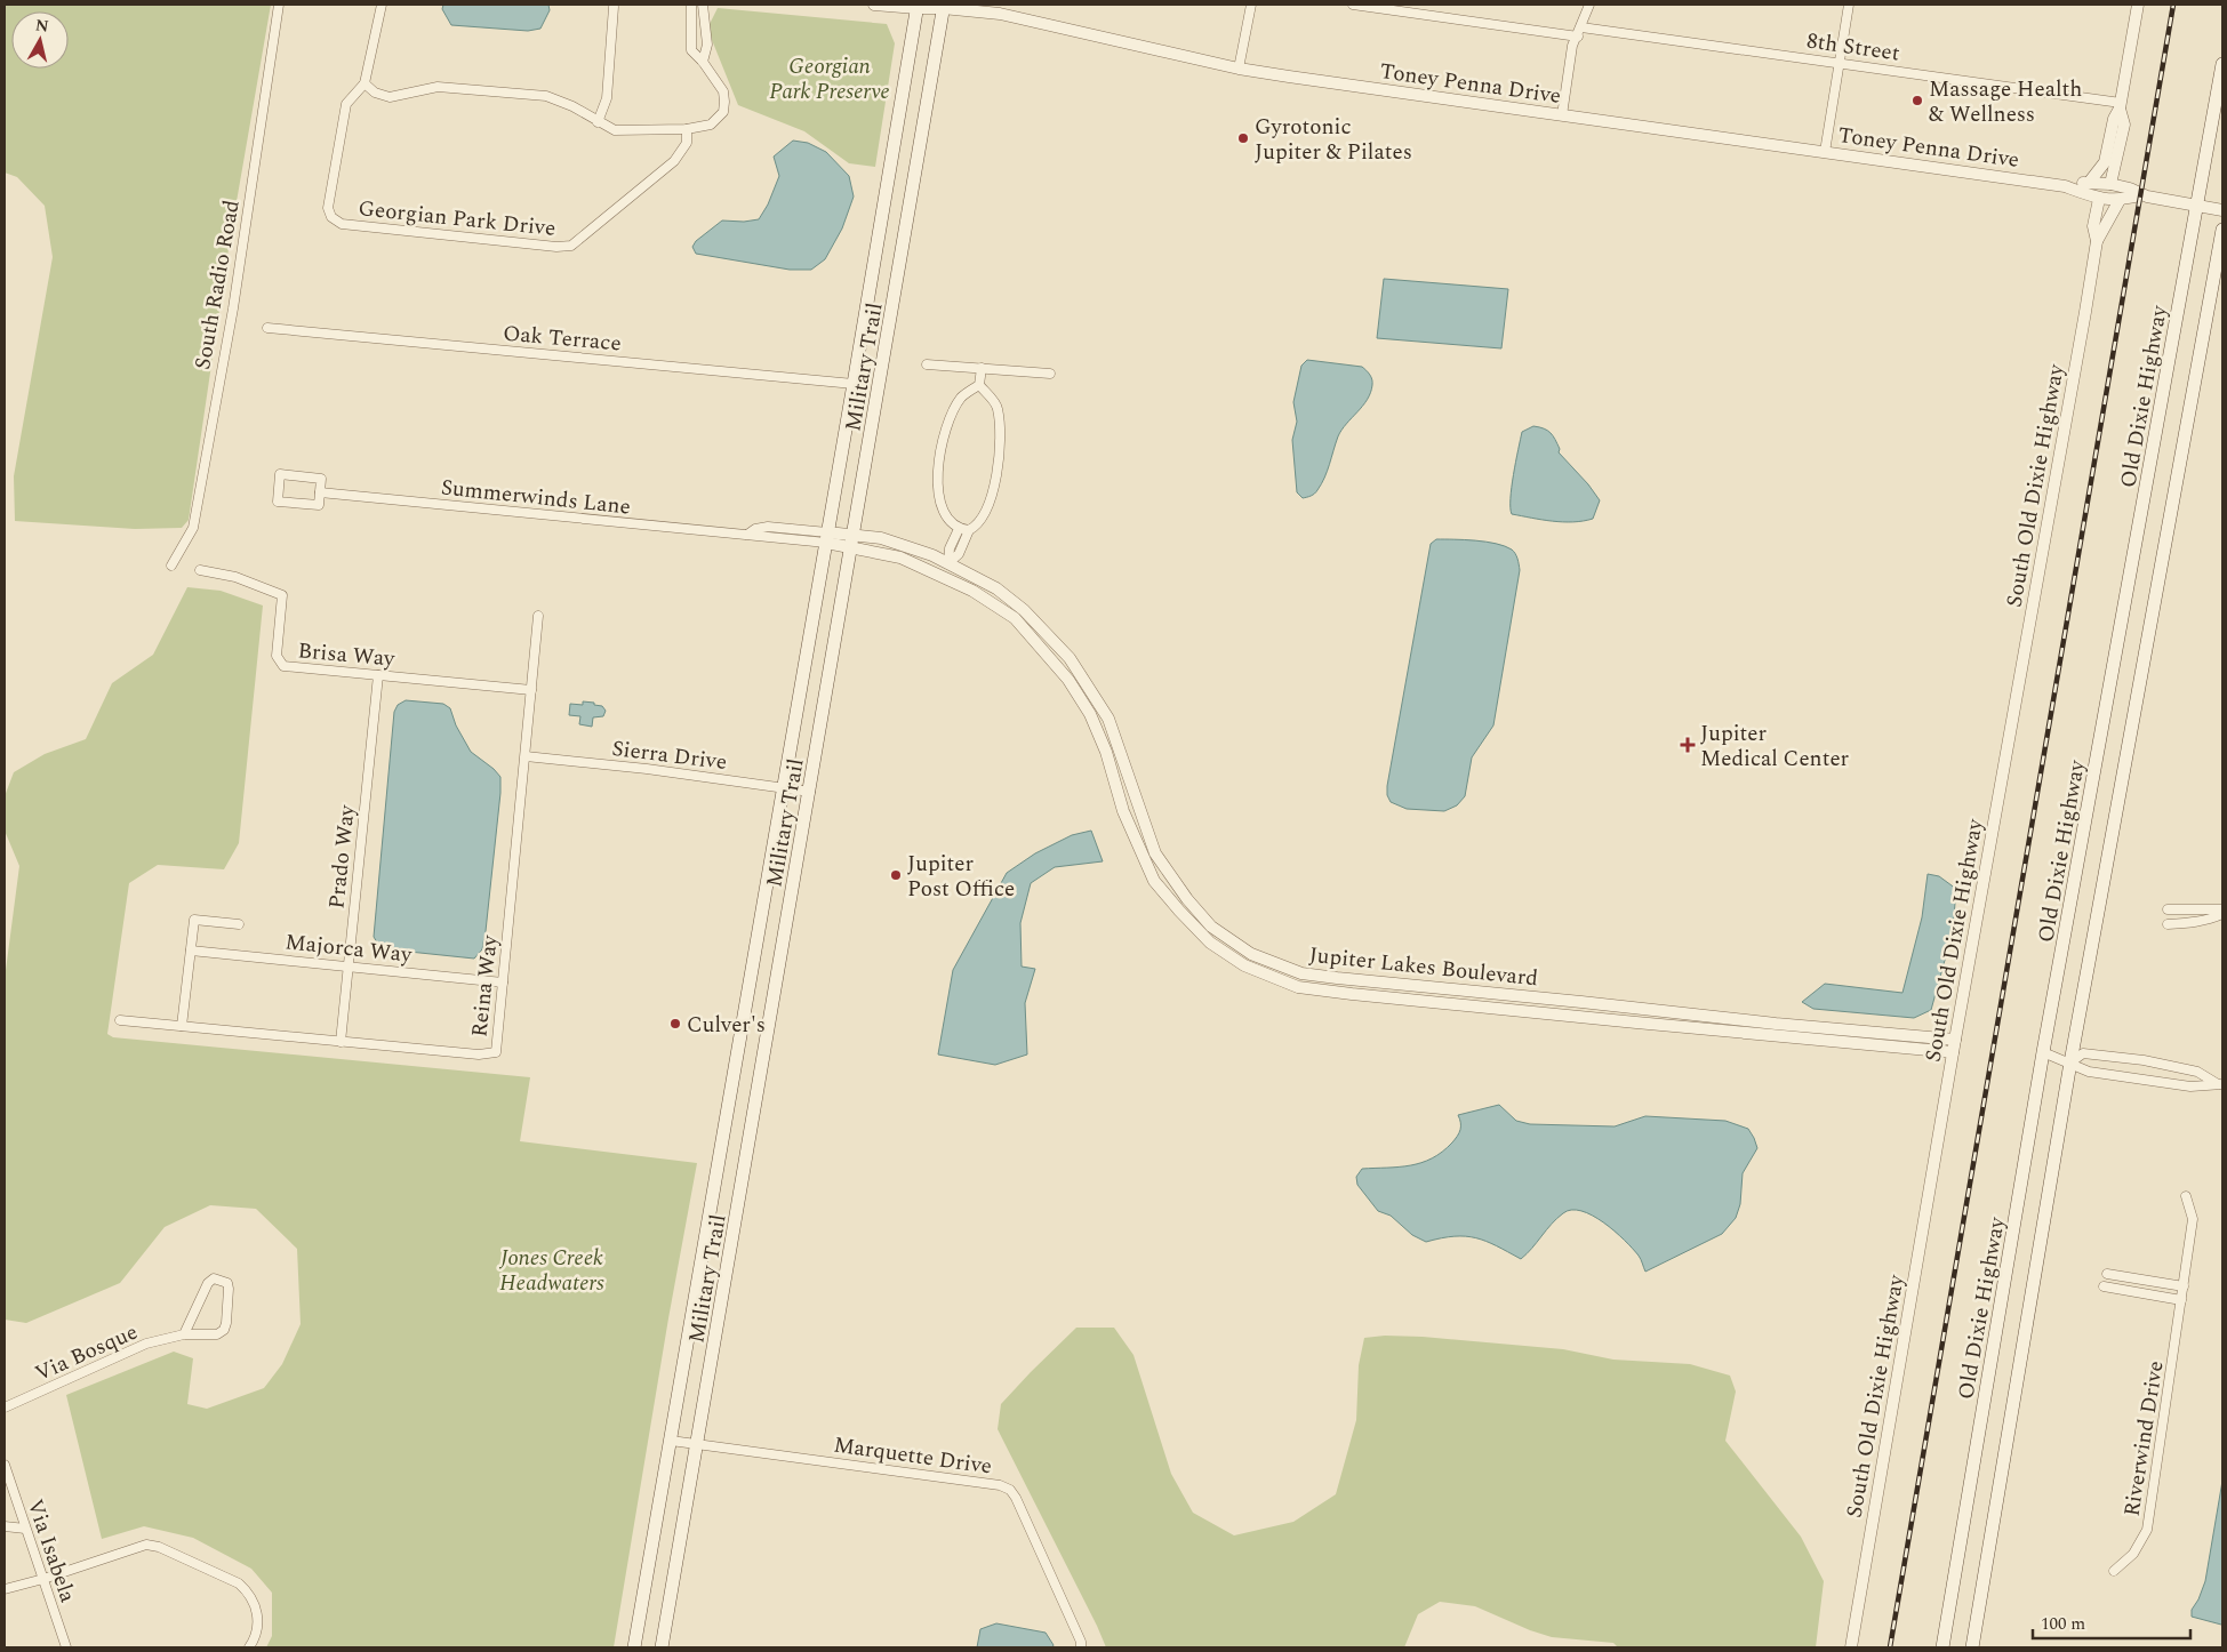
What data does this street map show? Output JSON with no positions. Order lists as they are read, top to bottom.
{
  "streets": {
    "main road": ["Military Trail", "Old Dixie Highway"],
    "street": [
      "8th Street",
      "Toney Penna Drive",
      "Georgian Park Drive",
      "South Radio Road",
      "Oak Terrace",
      "South Old Dixie Highway",
      "Summerwinds Lane",
      "Brisa Way",
      "Sierra Drive",
      "Prado Way",
      "Majorca Way",
      "Jupiter Lakes Boulevard",
      "Reina Way",
      "Via Bosque",
      "Riverwind Drive",
      "Marquette Drive",
      "Via Isabela"
    ]
  },
  "crossings": [
    ["Toney Penna Drive", "Military Trail"],
    ["Toney Penna Drive", "Old Dixie Highway"],
    ["Toney Penna Drive", "South Old Dixie Highway"],
    ["Oak Terrace", "Military Trail"],
    ["Military Trail", "Summerwinds Lane"],
    ["Military Trail", "Sierra Drive"],
    ["Military Trail", "Jupiter Lakes Boulevard"],
    ["Military Trail", "Marquette Drive"],
    ["South Old Dixie Highway", "Jupiter Lakes Boulevard"],
    ["Summerwinds Lane", "Jupiter Lakes Boulevard"],
    ["Brisa Way", "Prado Way"],
    ["Brisa Way", "Reina Way"],
    ["Sierra Drive", "Reina Way"],
    ["Prado Way", "Majorca Way"],
    ["Prado Way", "Reina Way"],
    ["Majorca Way", "Reina Way"]
  ],
  "parks": ["Georgian Park Preserve", "Jones Creek Headwaters"],
  "places": {
    "other": [
      "Massage Health & Wellness",
      "Gyrotonic Jupiter & Pilates",
      "Jupiter Post Office",
      "Culver's"
    ],
    "health": ["Jupiter Medical Center"]
  },
  "scale_bar": "100 m",
  "north": "top"
}
